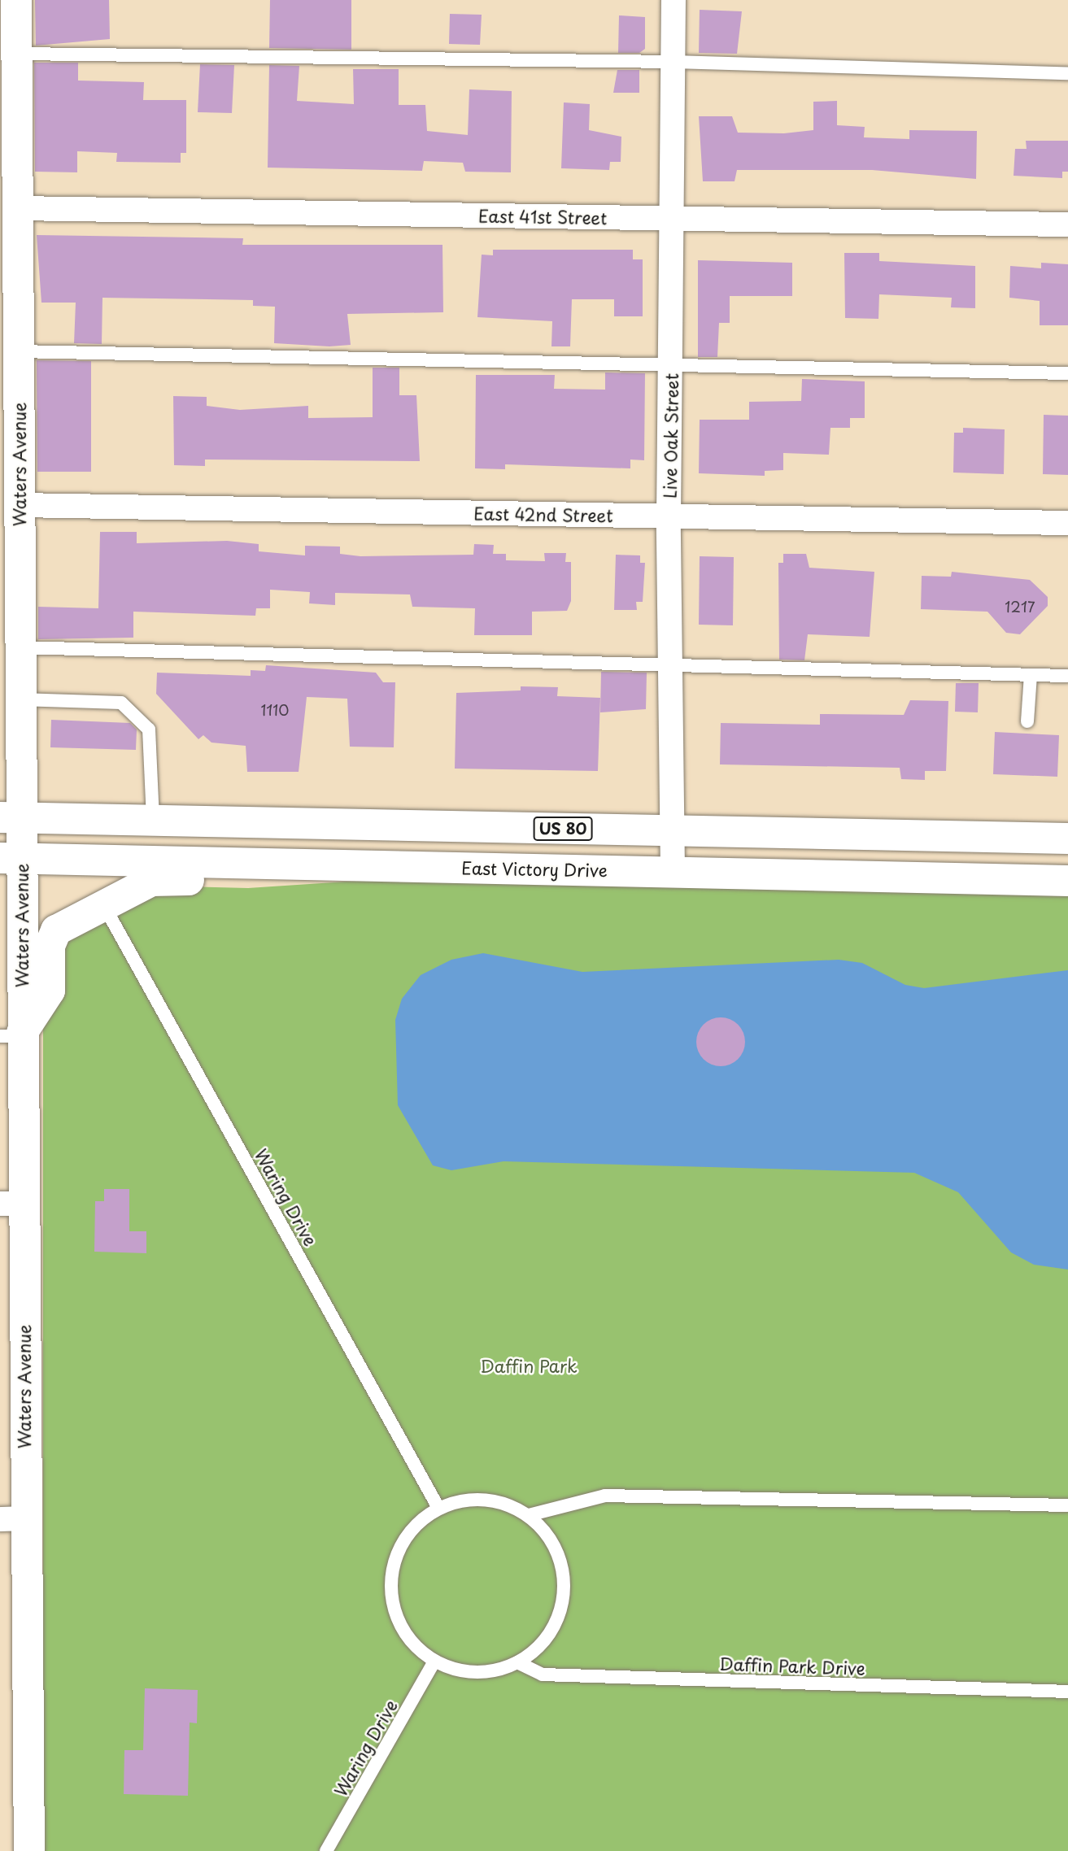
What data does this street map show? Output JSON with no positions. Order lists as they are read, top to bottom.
{
  "streets": {
    "main road": ["Waters Avenue", "US 80", "East Victory Drive"],
    "street": ["East 41st Street", "Live Oak Street", "East 42nd Street"],
    "lane": ["Waring Drive", "Daffin Park Drive"]
  },
  "crossings": [
    ["East 41st Street", "Live Oak Street"],
    ["East 41st Street", "Waters Avenue"],
    ["Live Oak Street", "East 42nd Street"],
    ["Live Oak Street", "US 80"],
    ["Live Oak Street", "East Victory Drive"],
    ["Waters Avenue", "East 42nd Street"],
    ["Waters Avenue", "US 80"],
    ["Waters Avenue", "East Victory Drive"],
    ["Waring Drive", "Daffin Park Drive"]
  ],
  "parks": ["Daffin Park"],
  "house_numbers": ["1217", "1110"]
}
